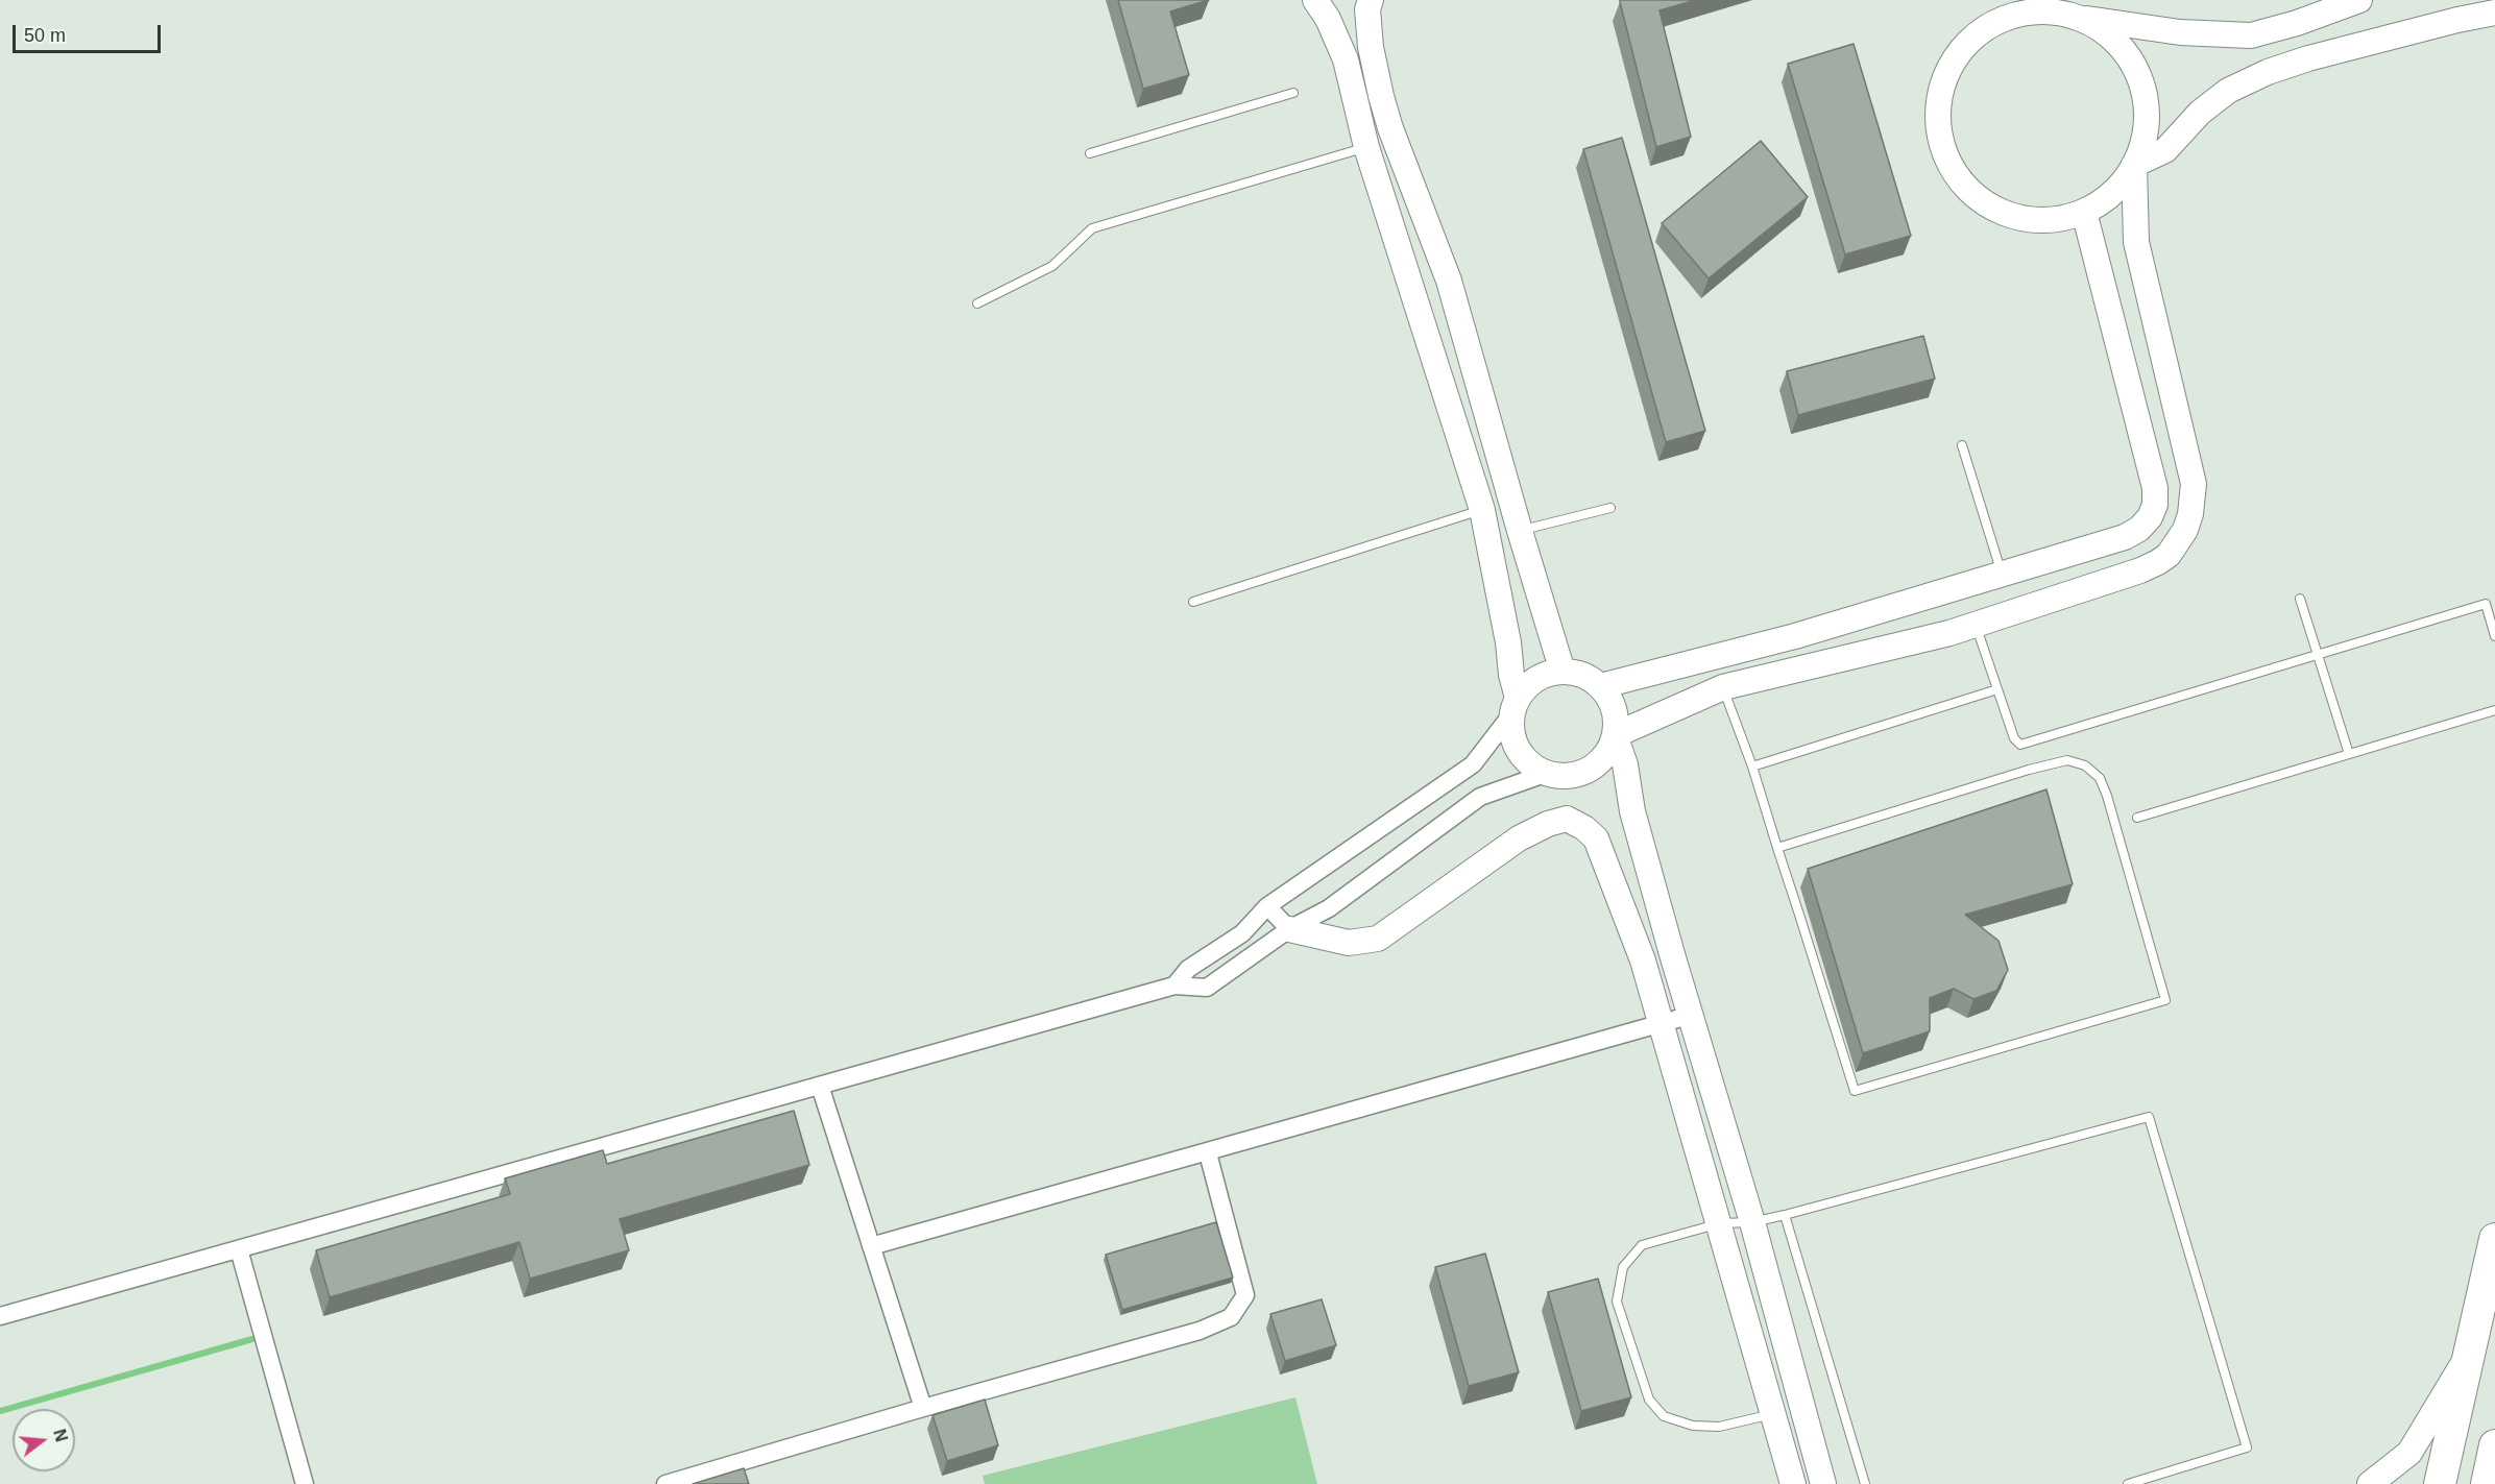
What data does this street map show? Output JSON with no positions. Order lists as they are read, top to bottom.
{
  "scale_bar": "50 m",
  "north": "right"
}
